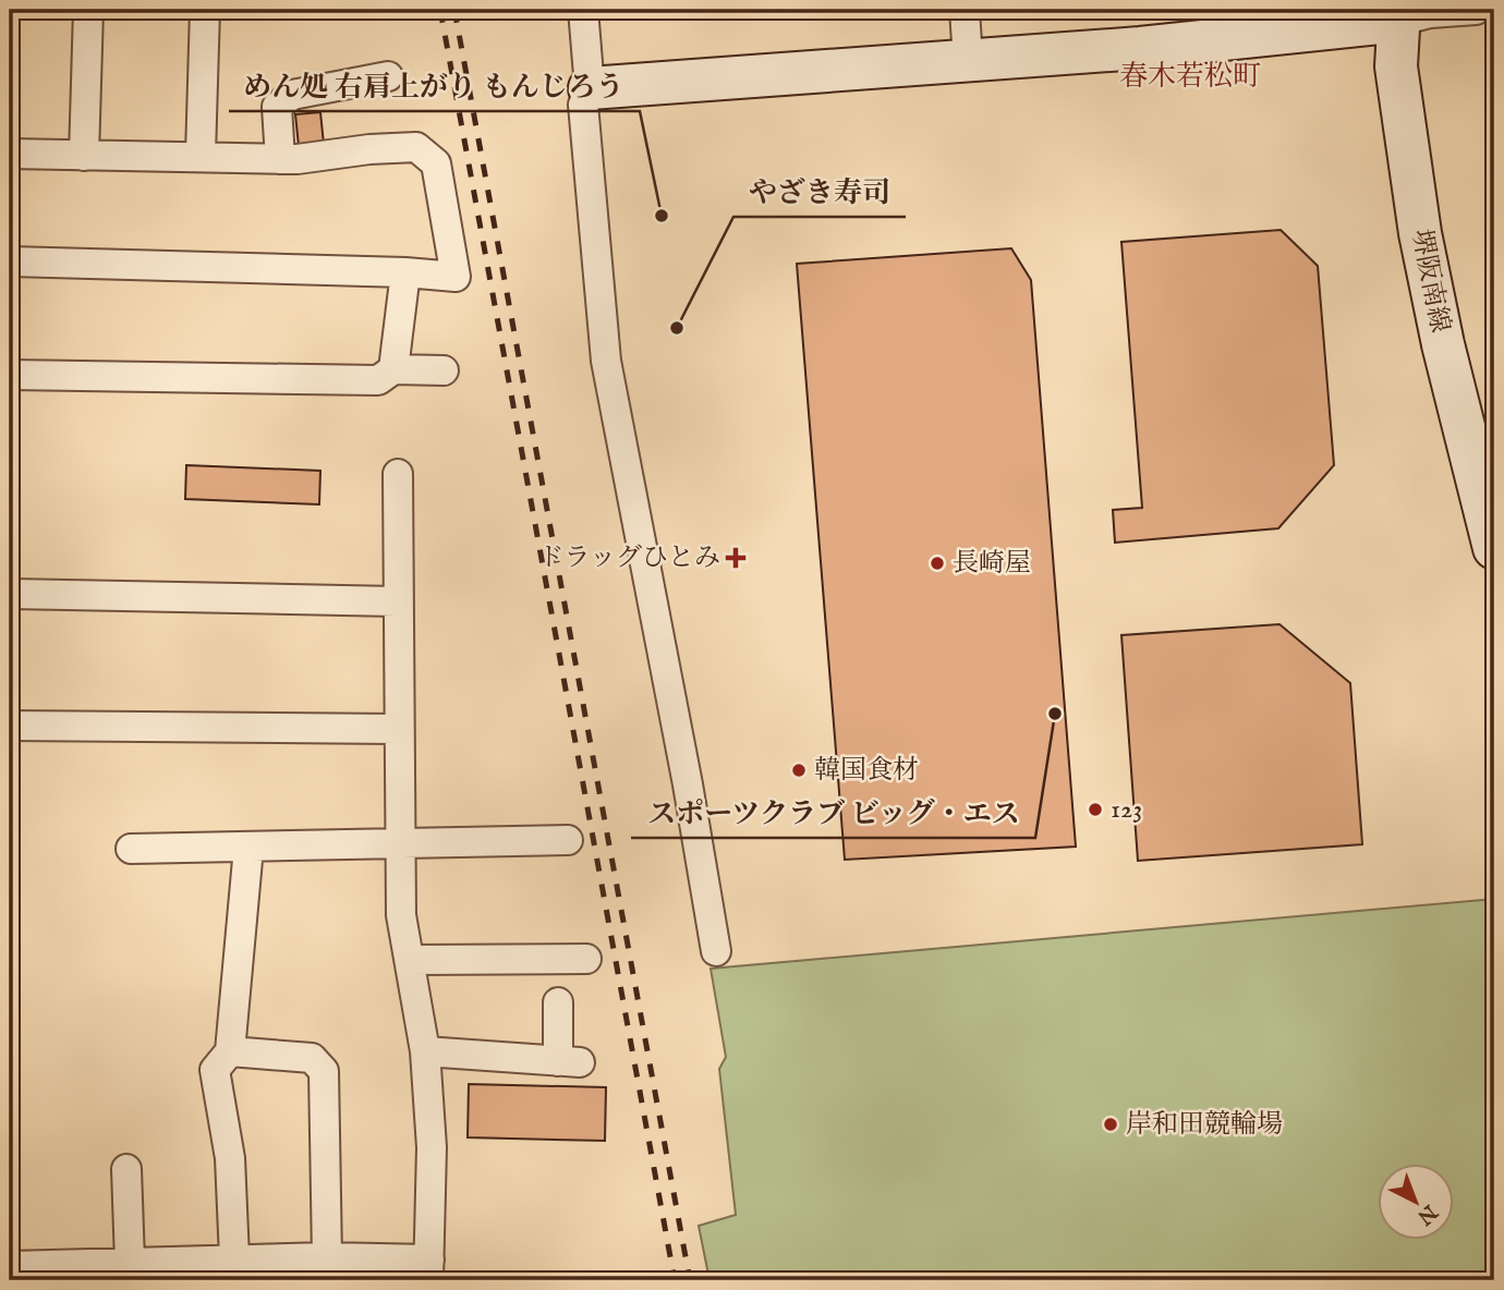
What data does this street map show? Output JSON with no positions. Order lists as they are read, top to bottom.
{
  "streets": {
    "street": ["堺阪南線"]
  },
  "districts": ["春木若松町"],
  "places": {
    "other": [
      "めん処 右肩上がり もんじろう",
      "やざき寿司",
      "長崎屋",
      "スポーツクラブ ビッグ・エス",
      "韓国食材",
      "123",
      "岸和田競輪場"
    ],
    "health": ["ドラッグひとみ"]
  },
  "north": "bottom right"
}
